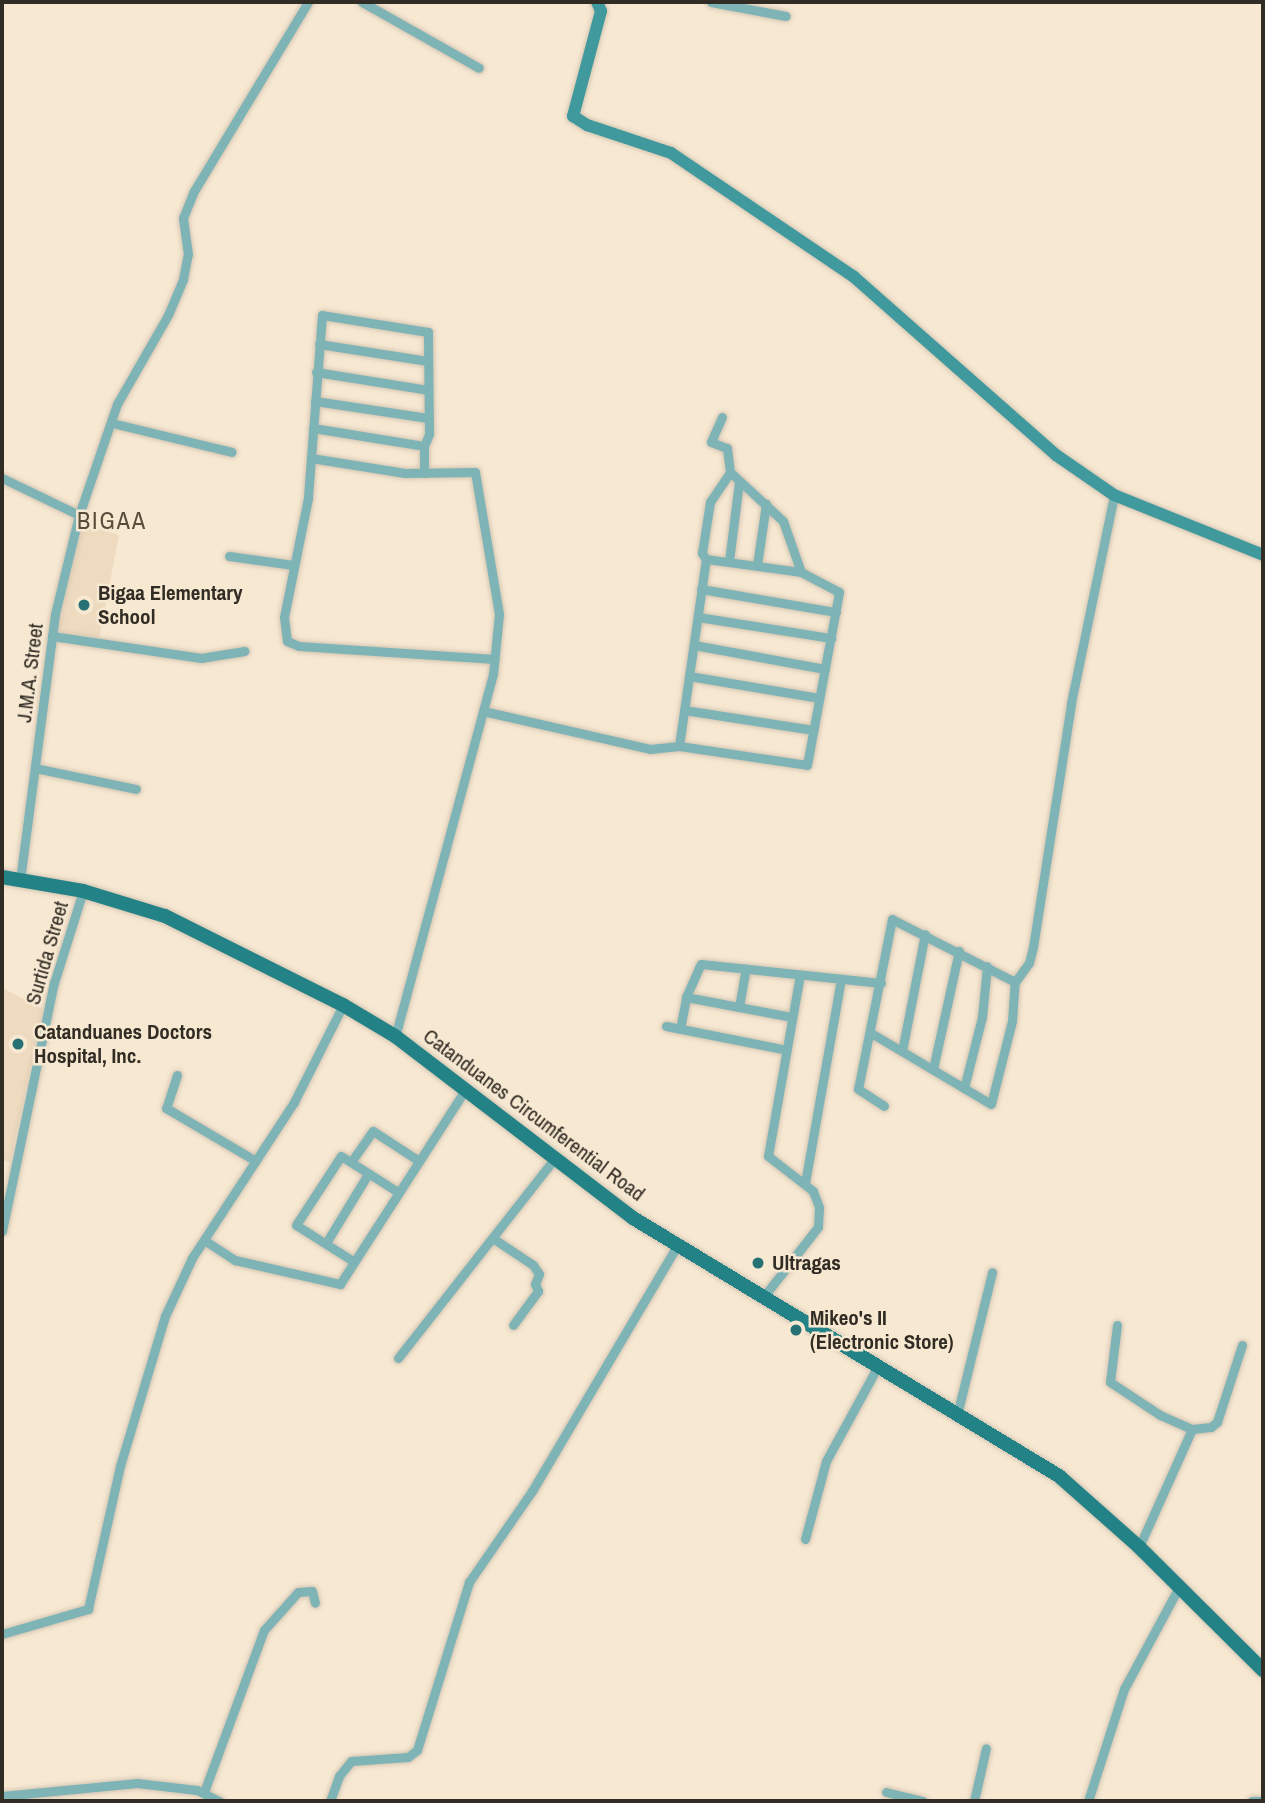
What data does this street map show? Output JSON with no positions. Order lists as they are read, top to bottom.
{
  "streets": {
    "main road": ["Catanduanes Circumferential Road"],
    "street": ["J.M.A. Street", "Surtida Street"]
  },
  "crossings": [
    ["J.M.A. Street", "Catanduanes Circumferential Road"],
    ["Surtida Street", "Catanduanes Circumferential Road"]
  ],
  "districts": ["BIGAA"],
  "places": [
    "Bigaa Elementary School",
    "Catanduanes Doctors Hospital, Inc.",
    "Ultragas",
    "Mikeo's II (Electronic Store)"
  ]
}
